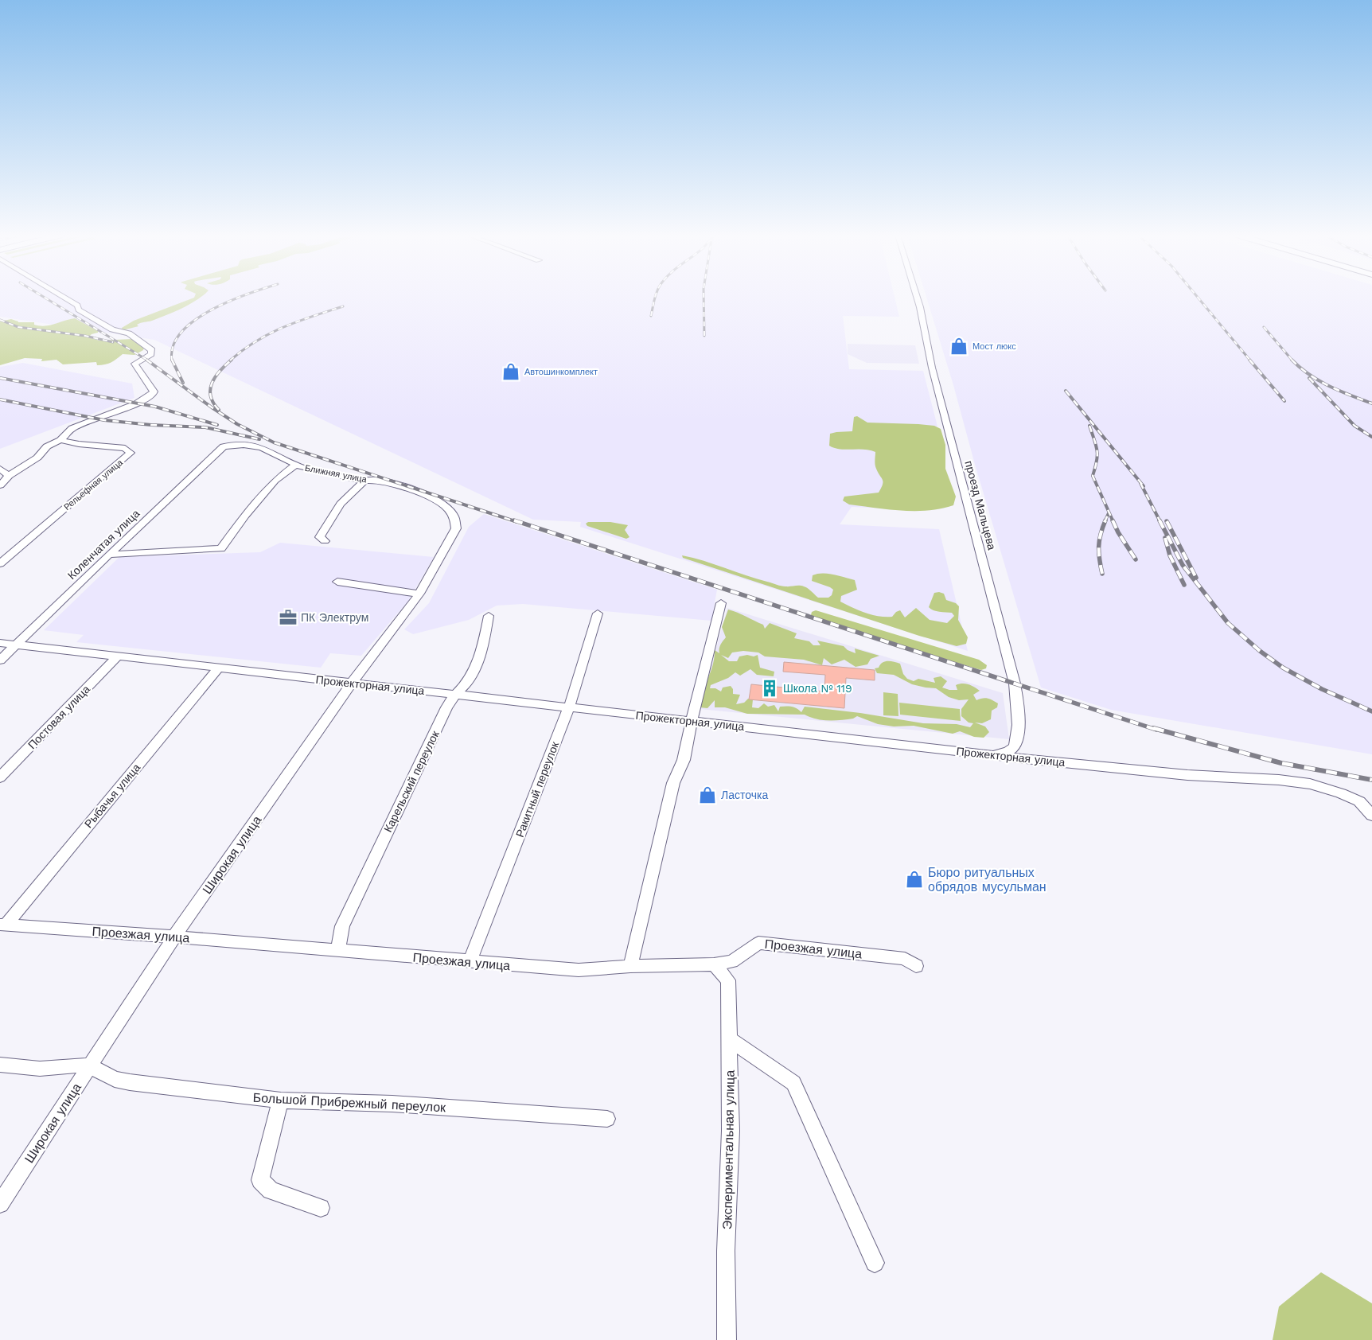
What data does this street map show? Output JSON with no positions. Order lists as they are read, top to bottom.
{
  "streets": {
    "street": [
      "Ближняя улица",
      "Рельефная улица",
      "проезд Мальцева",
      "Коленчатая улица",
      "Прожекторная улица",
      "Постовая улица",
      "Карельский переулок",
      "Ракитный переулок",
      "Рыбачья улица",
      "Широкая улица",
      "Проезжая улица",
      "Большой Прибрежный переулок",
      "Экспериментальная улица"
    ]
  },
  "crossings": [
    ["Ближняя улица", "Коленчатая улица"],
    ["Ближняя улица", "Широкая улица"],
    ["проезд Мальцева", "Прожекторная улица"],
    ["Коленчатая улица", "Прожекторная улица"],
    ["Прожекторная улица", "Постовая улица"],
    ["Прожекторная улица", "Карельский переулок"],
    ["Прожекторная улица", "Ракитный переулок"],
    ["Прожекторная улица", "Рыбачья улица"],
    ["Прожекторная улица", "Широкая улица"],
    ["Карельский переулок", "Проезжая улица"],
    ["Ракитный переулок", "Проезжая улица"],
    ["Рыбачья улица", "Проезжая улица"],
    ["Широкая улица", "Проезжая улица"],
    ["Широкая улица", "Большой Прибрежный переулок"],
    ["Проезжая улица", "Экспериментальная улица"]
  ],
  "places": {
    "shop": [
      "Мост люкс",
      "Автошинкомплект",
      "Ласточка",
      "Бюро ритуальных обрядов мусульман"
    ],
    "office": ["ПК Электрум"],
    "building": ["Школа № 119"]
  }
}
